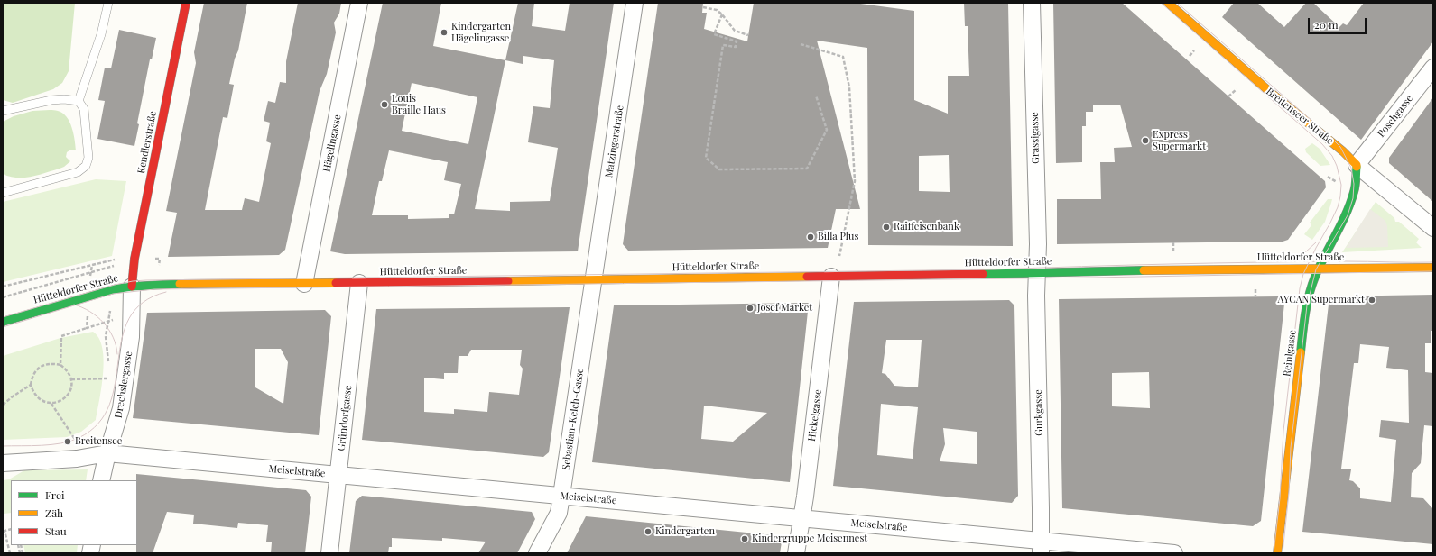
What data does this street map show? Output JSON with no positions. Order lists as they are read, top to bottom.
{
  "streets": {
    "main road": [
      "Breitenseer Straße",
      "Kendlerstraße",
      "Hütteldorfer Straße",
      "Reinlgasse"
    ],
    "street": [
      "Poschgasse",
      "Grassigasse",
      "Matzingerstraße",
      "Hägelingasse",
      "Drechslergasse",
      "Gurkgasse",
      "Hickelgasse",
      "Gründorfgasse",
      "Sebastian-Kelch-Gasse",
      "Meiselstraße"
    ]
  },
  "crossings": [
    ["Breitenseer Straße", "Poschgasse"],
    ["Breitenseer Straße", "Reinlgasse"],
    ["Poschgasse", "Reinlgasse"],
    ["Grassigasse", "Hütteldorfer Straße"],
    ["Grassigasse", "Gurkgasse"],
    ["Matzingerstraße", "Hütteldorfer Straße"],
    ["Matzingerstraße", "Sebastian-Kelch-Gasse"],
    ["Kendlerstraße", "Hütteldorfer Straße"],
    ["Kendlerstraße", "Drechslergasse"],
    ["Hägelingasse", "Hütteldorfer Straße"],
    ["Hütteldorfer Straße", "Reinlgasse"],
    ["Hütteldorfer Straße", "Drechslergasse"],
    ["Hütteldorfer Straße", "Gurkgasse"],
    ["Hütteldorfer Straße", "Hickelgasse"],
    ["Hütteldorfer Straße", "Gründorfgasse"],
    ["Hütteldorfer Straße", "Sebastian-Kelch-Gasse"],
    ["Drechslergasse", "Meiselstraße"],
    ["Gurkgasse", "Meiselstraße"],
    ["Hickelgasse", "Meiselstraße"],
    ["Gründorfgasse", "Meiselstraße"],
    ["Sebastian-Kelch-Gasse", "Meiselstraße"]
  ],
  "places": [
    "Kindergarten Hägelingasse",
    "Louis Braille Haus",
    "Express Supermarkt",
    "Raiffeisenbank",
    "Billa Plus",
    "AYCAN Supermarkt",
    "Josef Market",
    "Breitensee",
    "Kindergarten",
    "Kindergruppe Meisennest"
  ],
  "legend": ["Frei", "Zäh", "Stau"],
  "scale_bar": "20 m"
}
